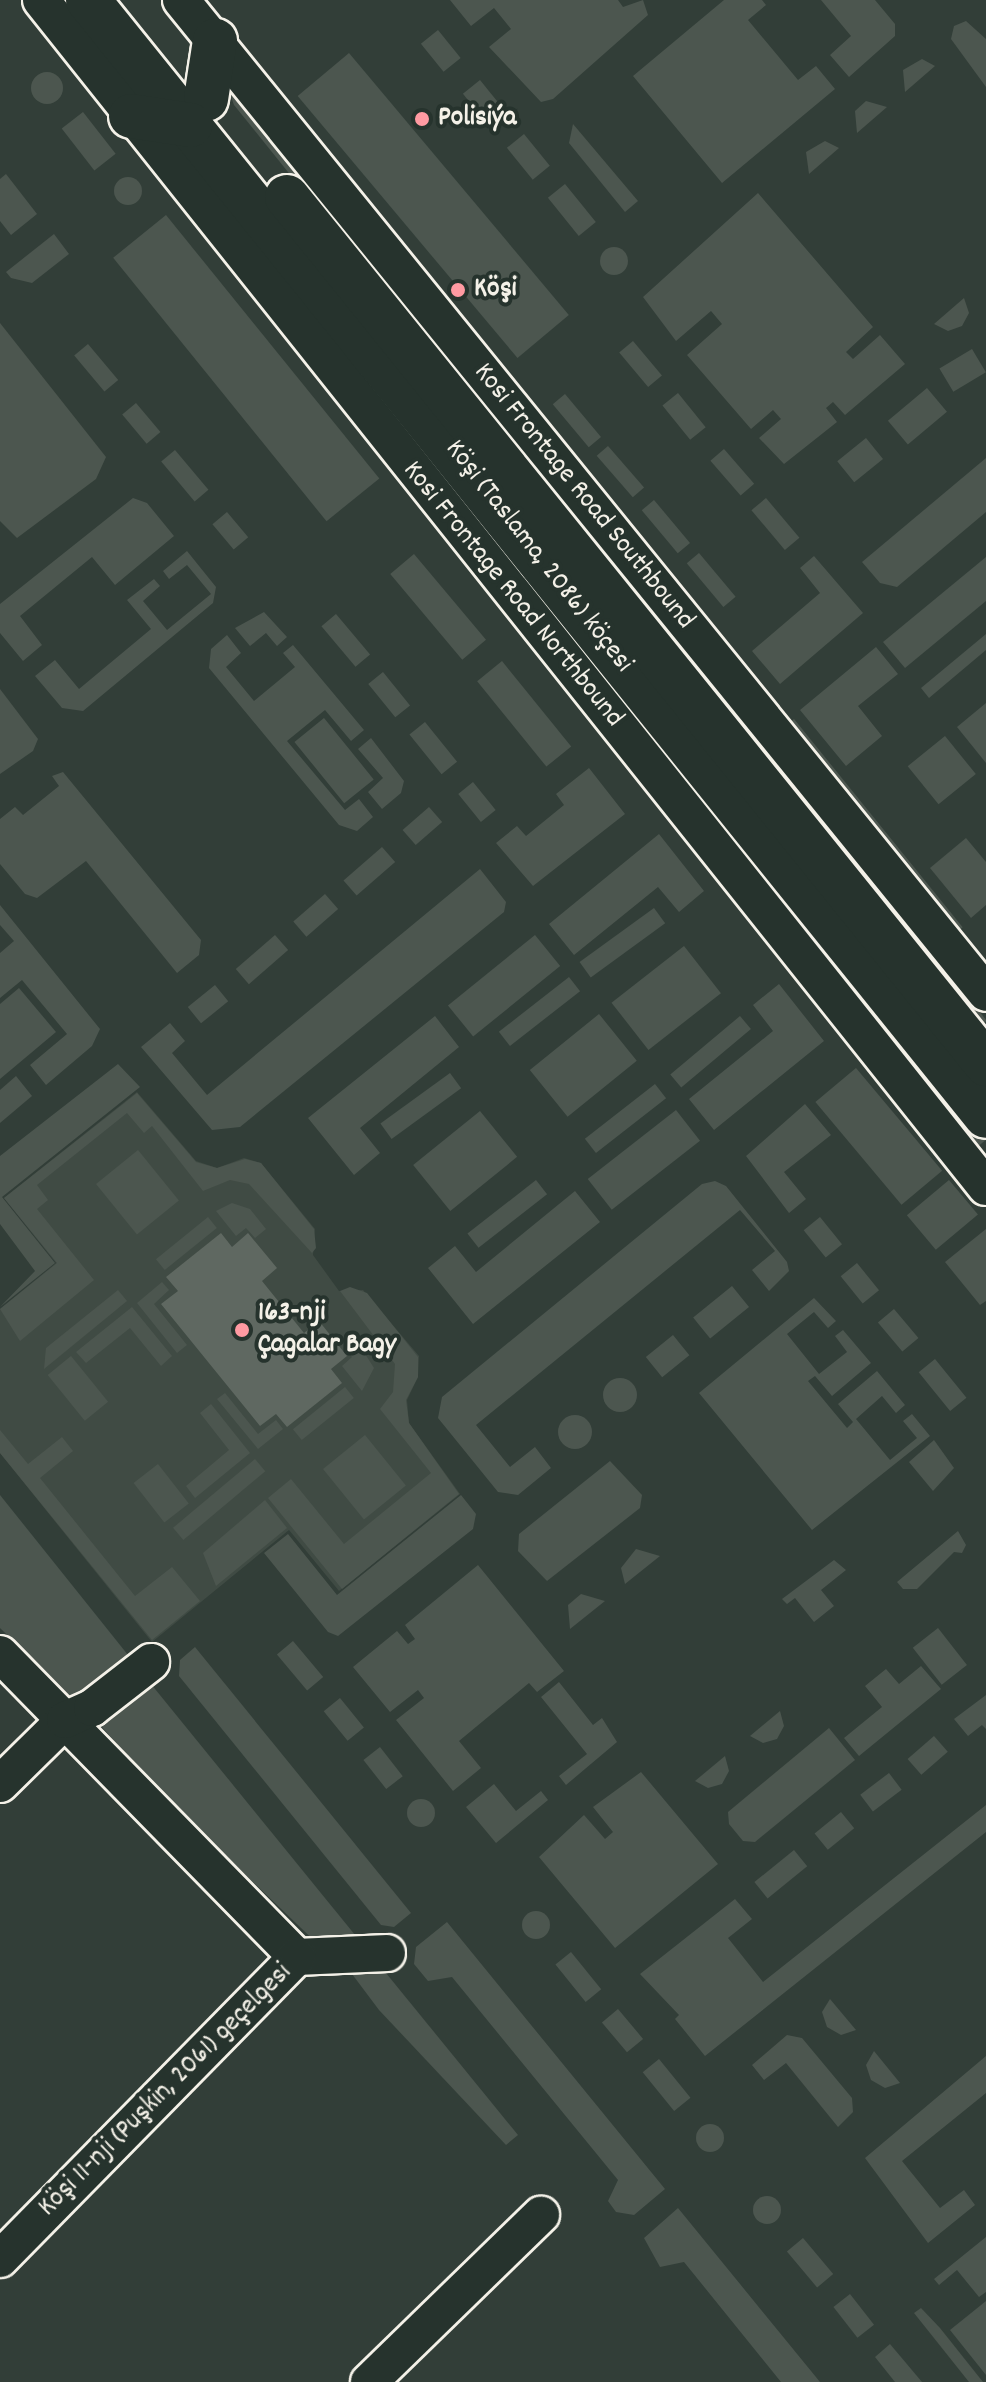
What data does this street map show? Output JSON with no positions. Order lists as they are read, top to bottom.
{
  "streets": {
    "main road": ["Köşi (Taslama, 2086) köçesi"],
    "street": ["Kosi Frontage Road Southbound", "Kosi Frontage Road Northbound", "Köşi 11-nji (Puşkin, 2061) geçelgesi"]
  },
  "places": ["Polisiýa", "Köşi", "163-nji Çagalar Bagy"]
}
